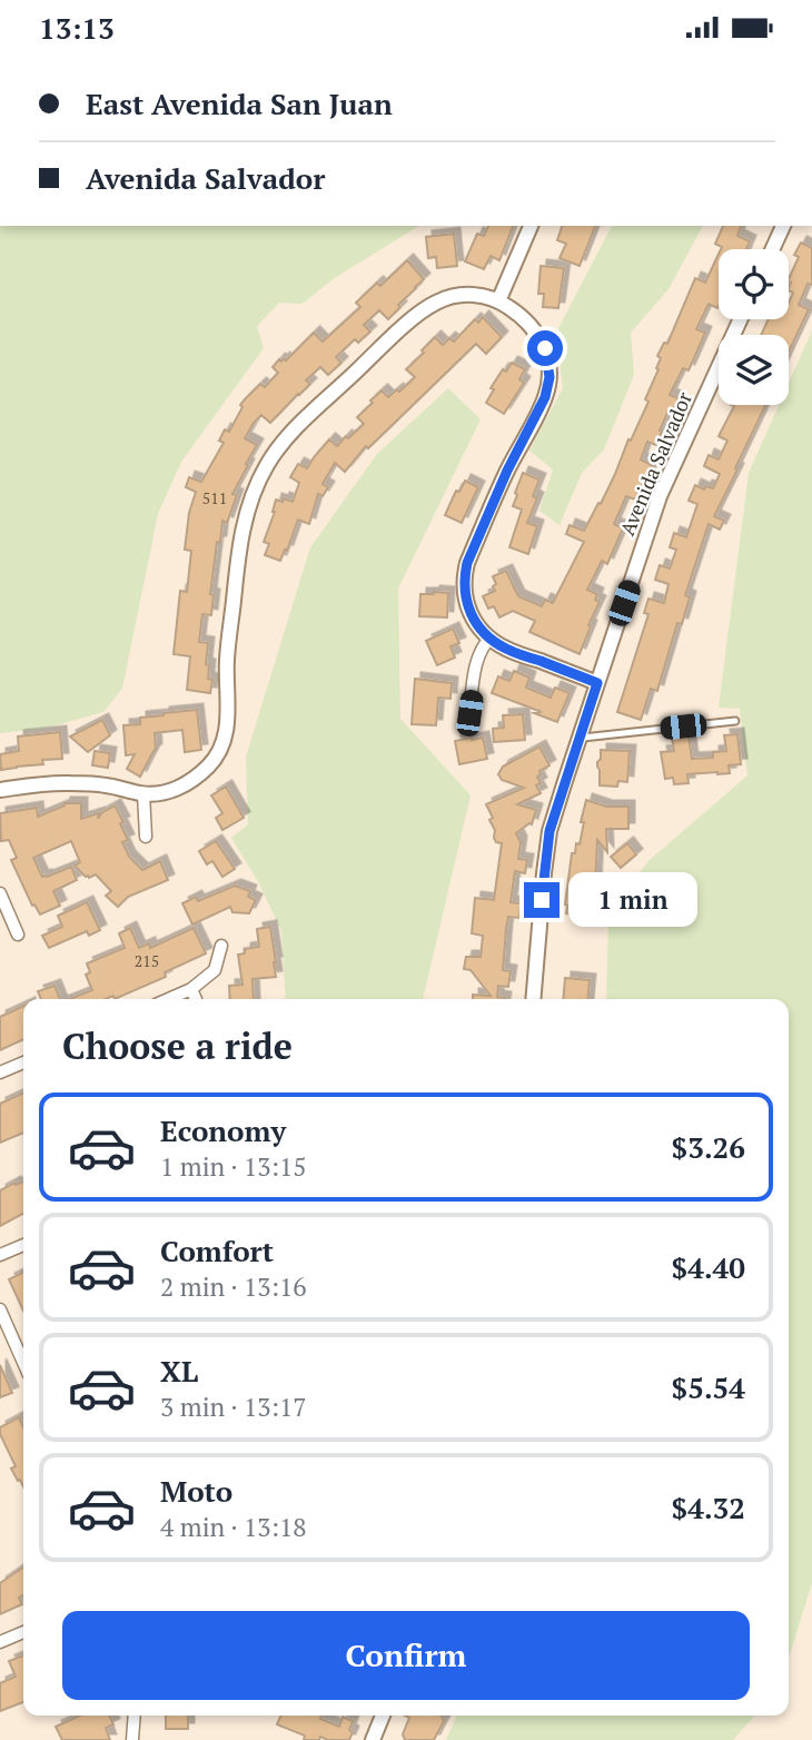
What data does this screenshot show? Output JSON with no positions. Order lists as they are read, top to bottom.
{
  "streets": {
    "street": ["Avenida Salvador"]
  },
  "house_numbers": ["511", "215"],
  "page": {
    "status": "13:13",
    "banner": ["East Avenida San Juan", "Avenida Salvador"],
    "bubble": "1 min",
    "heading": "Choose a ride",
    "list": [
      {
        "name": "Economy",
        "note": "1 min · 13:15",
        "value": "$3.26"
      },
      {
        "name": "Comfort",
        "note": "2 min · 13:16",
        "value": "$4.40"
      },
      {
        "name": "XL",
        "note": "3 min · 13:17",
        "value": "$5.54"
      },
      {
        "name": "Moto",
        "note": "4 min · 13:18",
        "value": "$4.32"
      }
    ],
    "buttons": "Confirm"
  }
}
